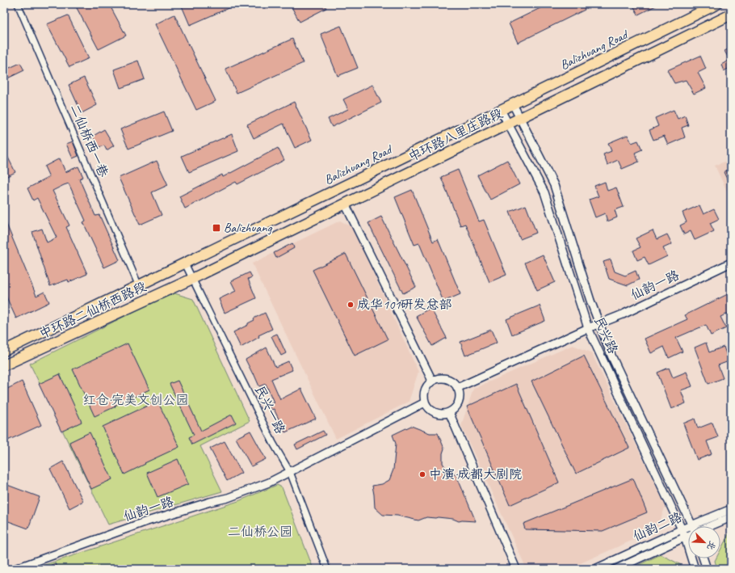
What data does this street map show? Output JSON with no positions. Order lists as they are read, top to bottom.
{
  "streets": {
    "main road": ["Balizhuang Road", "中环路八里庄路段", "中环路二仙桥西路段"],
    "street": [
      "二仙桥西一巷",
      "仙韵一路",
      "民兴路",
      "民兴一路",
      "仙韵二路"
    ]
  },
  "crossings": [
    ["Balizhuang Road", "中环路二仙桥西路段"],
    ["Balizhuang Road", "民兴路"],
    ["Balizhuang Road", "民兴一路"],
    ["中环路八里庄路段", "中环路二仙桥西路段"],
    ["中环路八里庄路段", "民兴路"],
    ["中环路八里庄路段", "民兴一路"],
    ["二仙桥西一巷", "中环路二仙桥西路段"],
    ["仙韵一路", "民兴路"],
    ["仙韵一路", "民兴一路"],
    ["中环路二仙桥西路段", "民兴一路"],
    ["民兴路", "仙韵二路"]
  ],
  "parks": ["红仓·完美文创公园", "二仙桥公园"],
  "places": {
    "transit": ["Balizhuang"],
    "other": ["成华101研发总部", "中演·成都大剧院"]
  },
  "north": "bottom right"
}
